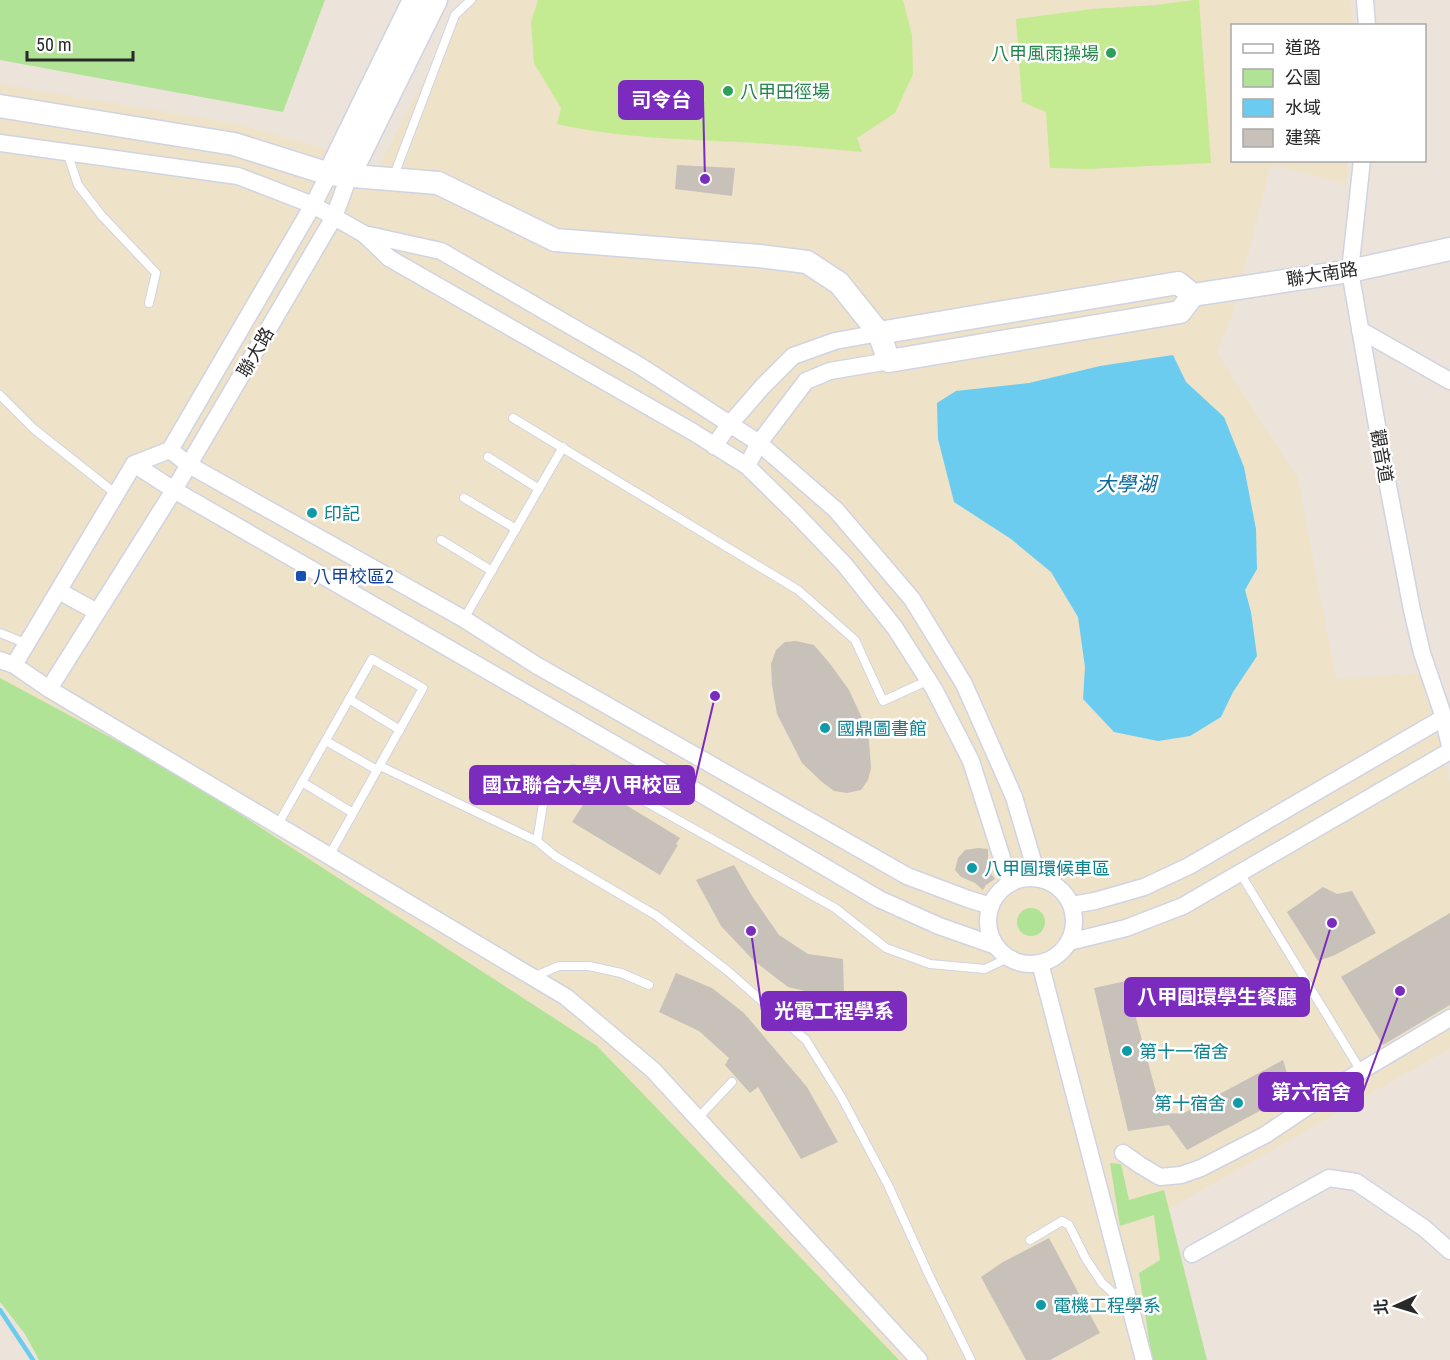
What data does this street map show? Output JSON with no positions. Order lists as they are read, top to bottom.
{
  "streets": {
    "street": ["聯大南路", "聯大路", "觀音道"]
  },
  "crossings": [
    ["聯大南路", "觀音道"]
  ],
  "water": ["大學湖"],
  "places": {
    "other": [
      "八甲風雨操場",
      "八甲田徑場",
      "司令台",
      "印記",
      "國立聯合大學八甲校區",
      "國鼎圖書館",
      "八甲圓環候車區",
      "八甲圓環學生餐廳",
      "光電工程學系",
      "第六宿舍",
      "第十一宿舍",
      "第十宿舍",
      "電機工程學系"
    ],
    "transit": ["八甲校區2"]
  },
  "legend": [
    "道路",
    "公園",
    "水域",
    "建築"
  ],
  "scale_bar": "50 m",
  "north": "left"
}
